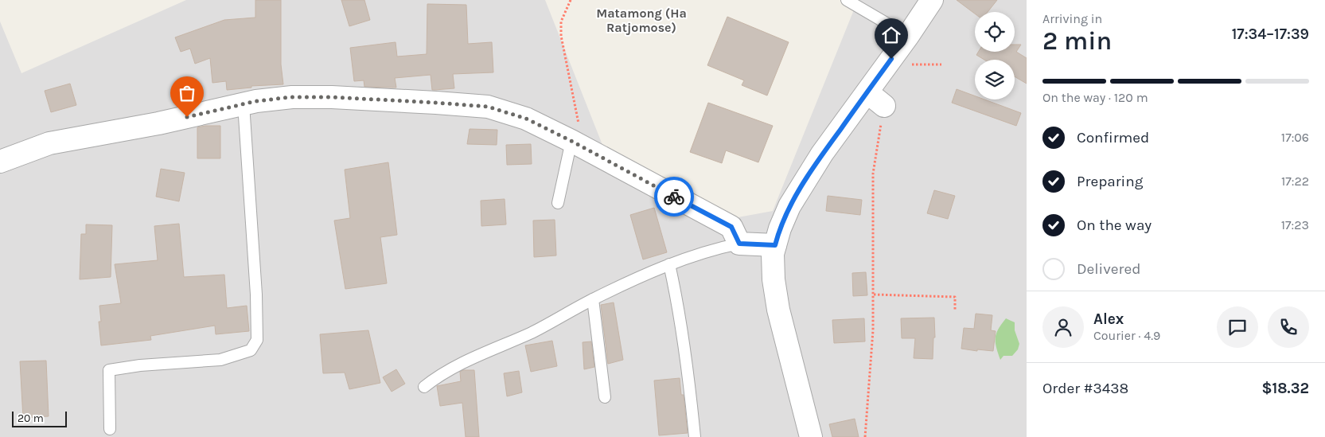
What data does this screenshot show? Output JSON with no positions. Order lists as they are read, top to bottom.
{
  "districts": ["Matamong (Ha Ratjomose)"],
  "scale_bar": "20 m",
  "page": {
    "heading": ["2 min", "Arriving in", "17:34–17:39"],
    "panel": [
      "Alex",
      "Courier · 4.9",
      "Order #3438",
      "$18.32"
    ],
    "bar": "On the way · 120 m",
    "list": [
      ["Confirmed", "17:06"],
      ["Preparing", "17:22"],
      ["On the way", "17:23"],
      "Delivered"
    ],
    "scale": "20 m"
  }
}
